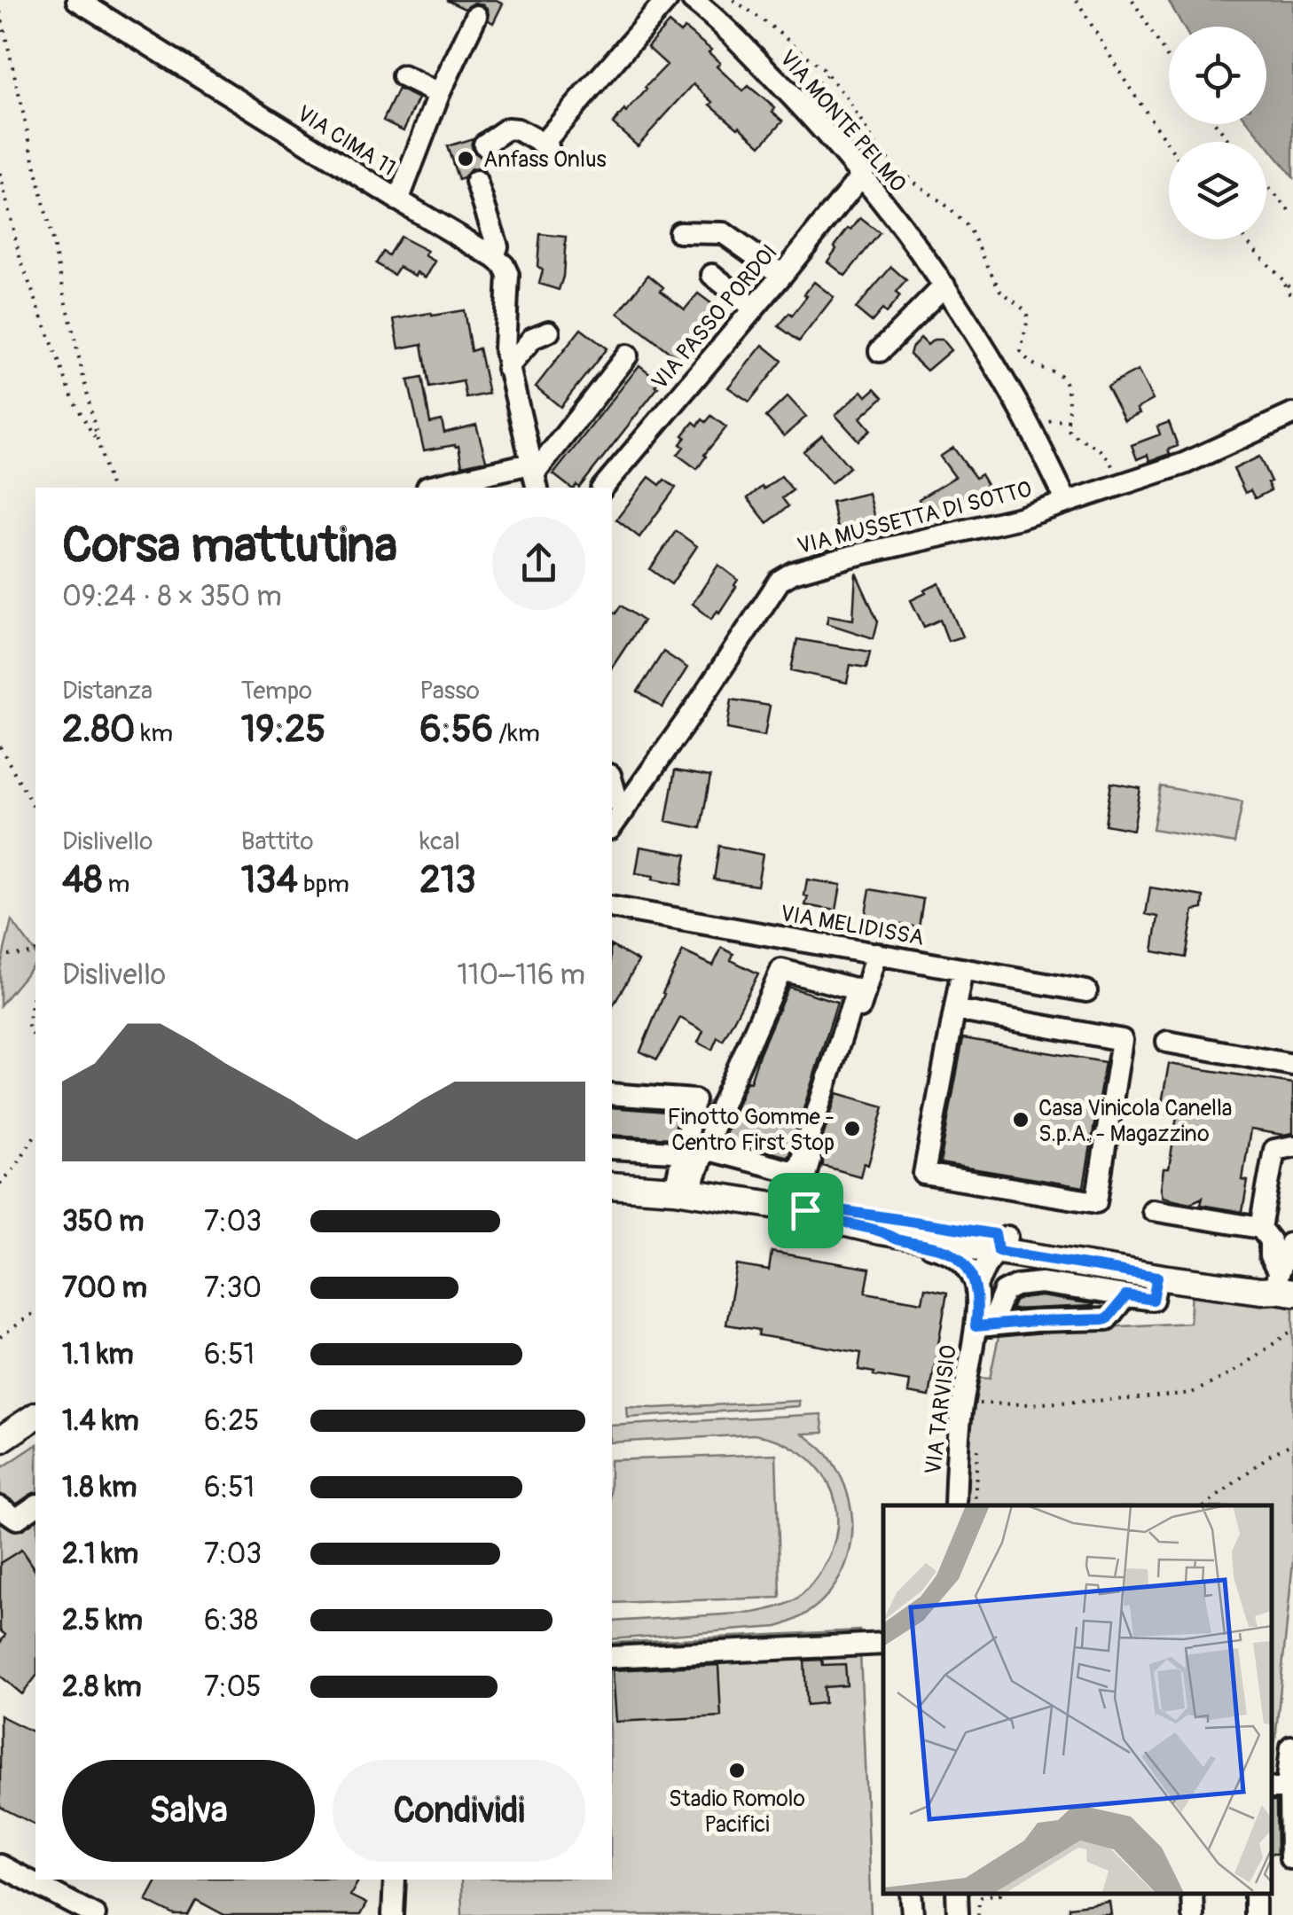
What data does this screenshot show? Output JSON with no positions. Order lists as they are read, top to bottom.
{
  "streets": {
    "street": [
      "VIA MONTE PELMO",
      "VIA CIMA 11",
      "VIA PASSO PORDOI",
      "VIA MUSSETTA DI SOTTO",
      "VIA MELIDISSA",
      "VIA TARVISIO"
    ]
  },
  "crossings": [
    ["VIA MONTE PELMO", "VIA PASSO PORDOI"],
    ["VIA MONTE PELMO", "VIA MUSSETTA DI SOTTO"]
  ],
  "places": [
    "Anfass Onlus",
    "Casa Vinicola Canella S.p.A. - Magazzino",
    "Finotto Gomme - Centro First Stop",
    "Stadio Romolo Pacifici"
  ],
  "page": {
    "heading": ["Corsa mattutina", "09:24 · 8 × 350 m"],
    "stats": [
      ["Distanza", "2.80 km"],
      ["Tempo", "19:25"],
      ["Passo", "6:56 /km"],
      ["Dislivello", "48 m"],
      ["Battito", "134 bpm"],
      ["kcal", "213"]
    ],
    "chart": ["Dislivello", "110–116 m"],
    "list": [
      {
        "name": "350 m",
        "note": "7:03"
      },
      {
        "name": "700 m",
        "note": "7:30"
      },
      {
        "name": "1.1 km",
        "note": "6:51"
      },
      {
        "name": "1.4 km",
        "note": "6:25"
      },
      {
        "name": "1.8 km",
        "note": "6:51"
      },
      {
        "name": "2.1 km",
        "note": "7:03"
      },
      {
        "name": "2.5 km",
        "note": "6:38"
      },
      {
        "name": "2.8 km",
        "note": "7:05"
      }
    ],
    "buttons": ["Salva", "Condividi"]
  }
}
